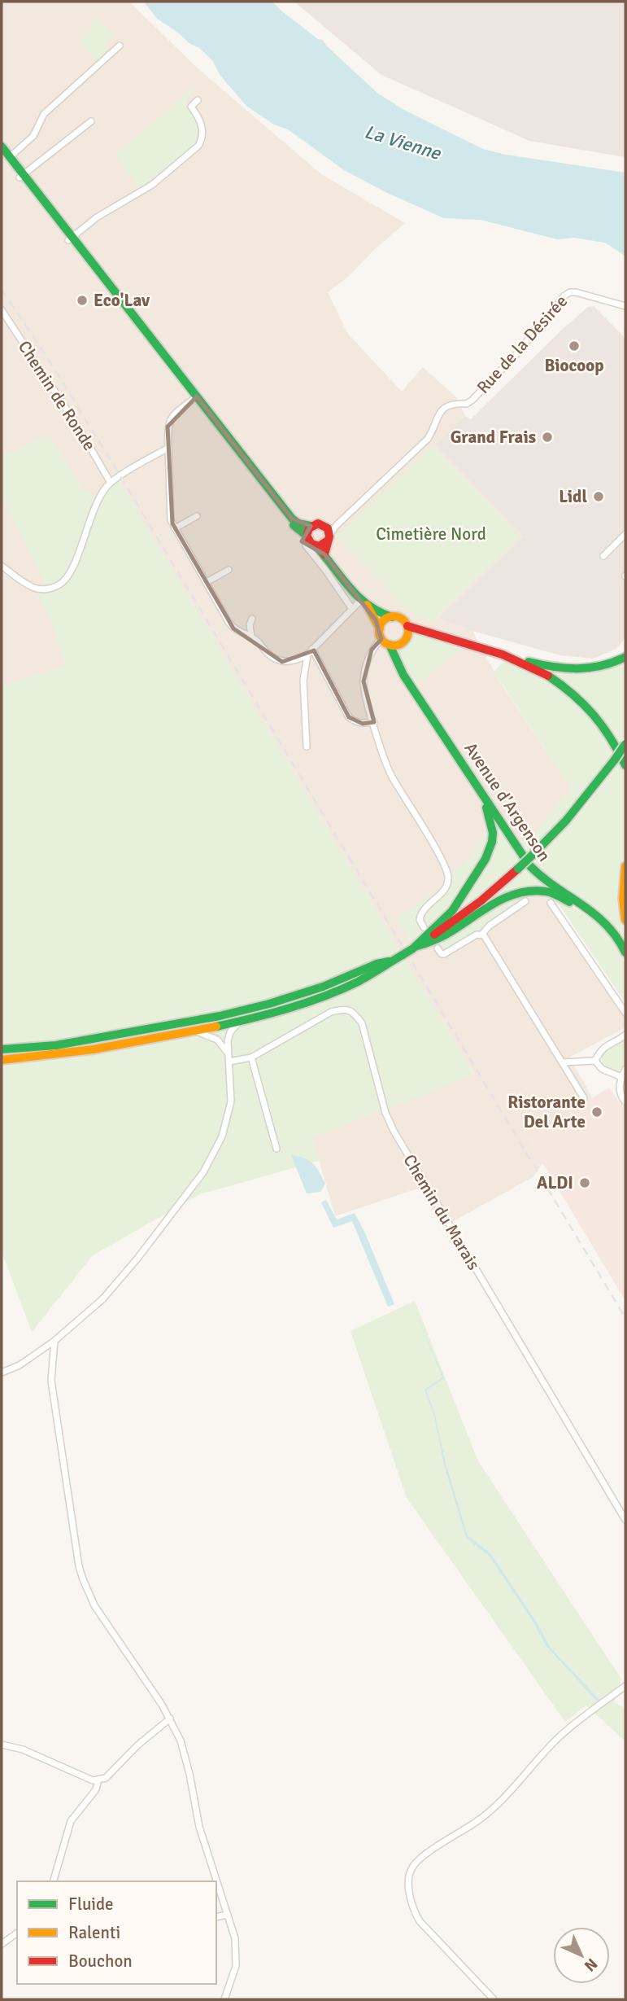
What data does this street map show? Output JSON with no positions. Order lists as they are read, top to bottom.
{
  "streets": {
    "main road": ["Avenue d'Argenson"],
    "street": ["Rue de la Désirée", "Chemin de Ronde", "Chemin du Marais"]
  },
  "water": ["La Vienne"],
  "parks": ["Cimetière Nord"],
  "places": [
    "Eco'Lav",
    "Biocoop",
    "Grand Frais",
    "Lidl",
    "Ristorante Del Arte",
    "ALDI"
  ],
  "legend": ["Fluide", "Ralenti", "Bouchon"],
  "north": "bottom right"
}
